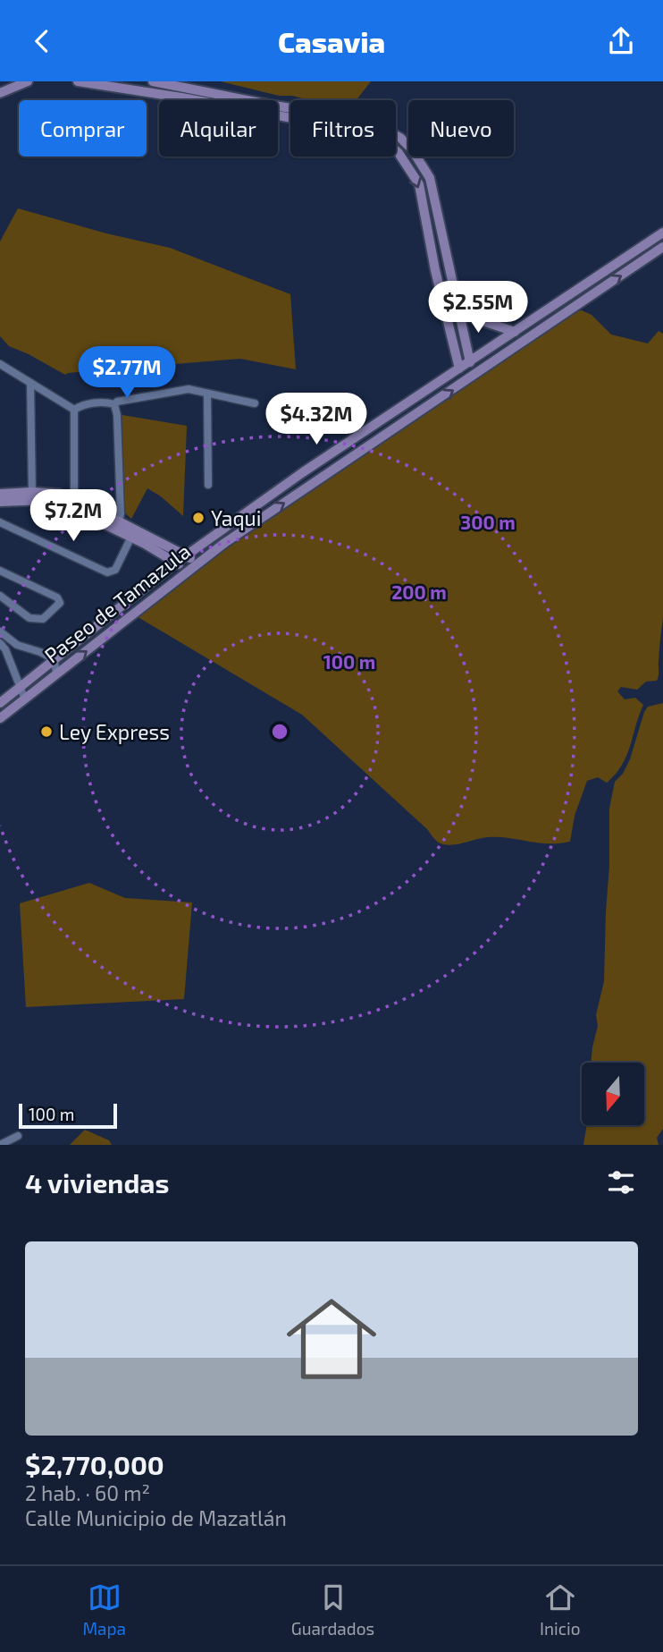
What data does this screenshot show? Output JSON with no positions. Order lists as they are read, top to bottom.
{
  "streets": {
    "main road": ["Paseo de Tamazula"]
  },
  "places": ["Yaqui", "Ley Express"],
  "scale_bar": "100 m",
  "north": "bottom",
  "page": {
    "header": "Casavia",
    "chip": [
      "Comprar",
      "Alquilar",
      "Filtros",
      "Nuevo"
    ],
    "price": [
      "$2.55M",
      "$2.77M",
      "$4.32M",
      "$7.2M"
    ],
    "scale": "100 m",
    "heading": "4 viviendas",
    "list": [
      {
        "name": "$2,770,000",
        "note": "2 hab. · 60 m² · Calle Municipio de Mazatlán"
      }
    ],
    "tabs": ["Mapa", "Guardados", "Inicio"]
  },
  "rings": ["300 m", "200 m", "100 m"]
}
